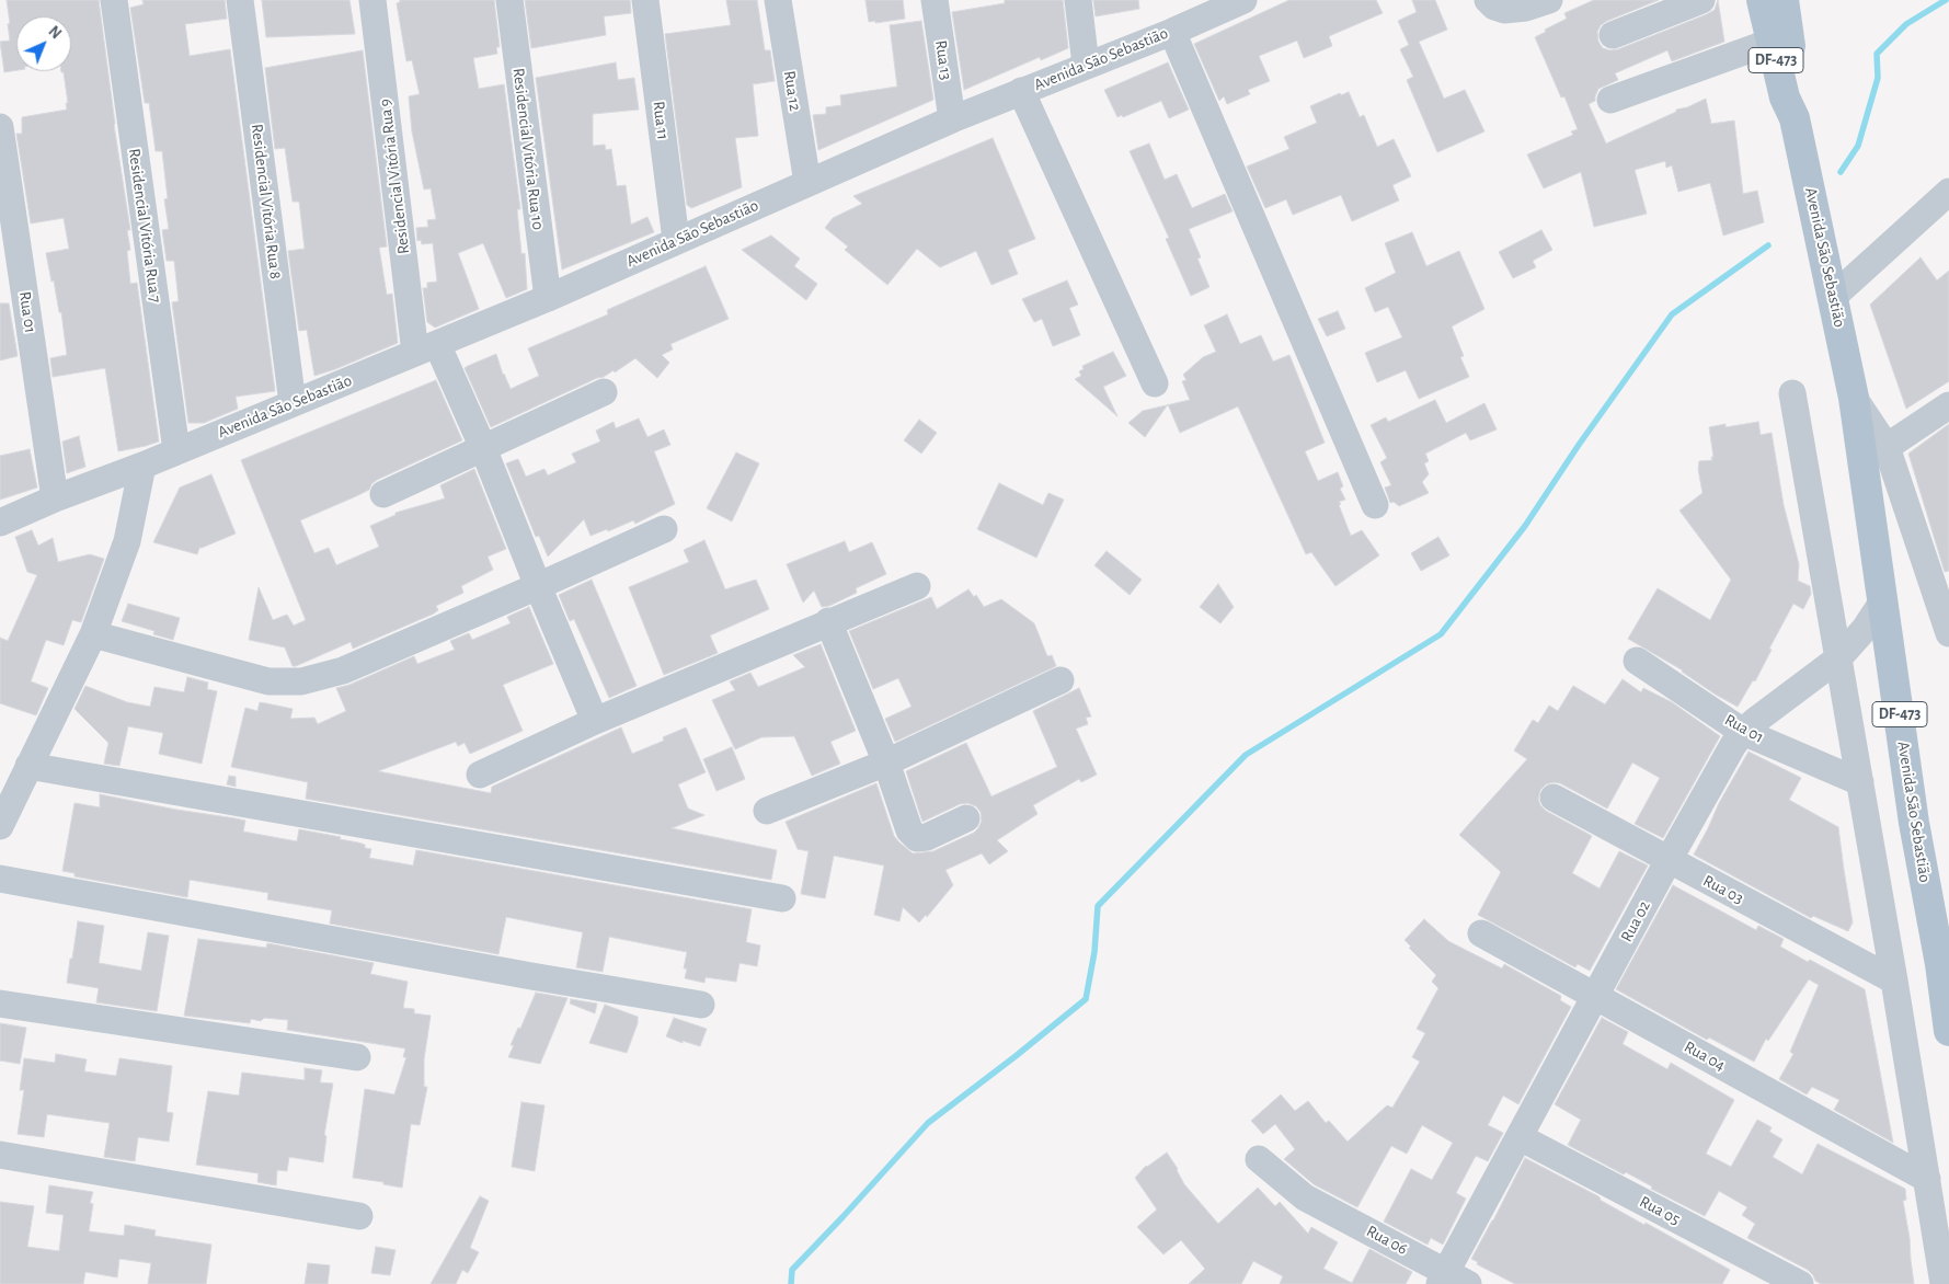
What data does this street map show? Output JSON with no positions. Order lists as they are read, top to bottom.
{
  "streets": {
    "main road": ["Avenida São Sebastião", "DF-473"],
    "street": [
      "Rua 13",
      "Rua 12",
      "Rua 11",
      "Residencial Vitória Rua 10",
      "Residencial Vitória Rua 9",
      "Residencial Vitória Rua 8",
      "Residencial Vitória Rua 7",
      "Rua 01",
      "Rua 03",
      "Rua 02",
      "Rua 04",
      "Rua 05",
      "Rua 06"
    ]
  },
  "crossings": [
    ["Avenida São Sebastião", "Rua 13"],
    ["Avenida São Sebastião", "Rua 12"],
    ["Avenida São Sebastião", "Rua 11"],
    ["Avenida São Sebastião", "Residencial Vitória Rua 10"],
    ["Avenida São Sebastião", "Residencial Vitória Rua 9"],
    ["Avenida São Sebastião", "Residencial Vitória Rua 8"],
    ["Avenida São Sebastião", "Residencial Vitória Rua 7"],
    ["Avenida São Sebastião", "Rua 01"],
    ["Avenida São Sebastião", "Rua 02"],
    ["Rua 01", "Rua 02"],
    ["Rua 03", "Rua 02"],
    ["Rua 02", "Rua 04"],
    ["Rua 02", "Rua 05"],
    ["Rua 02", "Rua 06"]
  ],
  "north": "top right"
}
